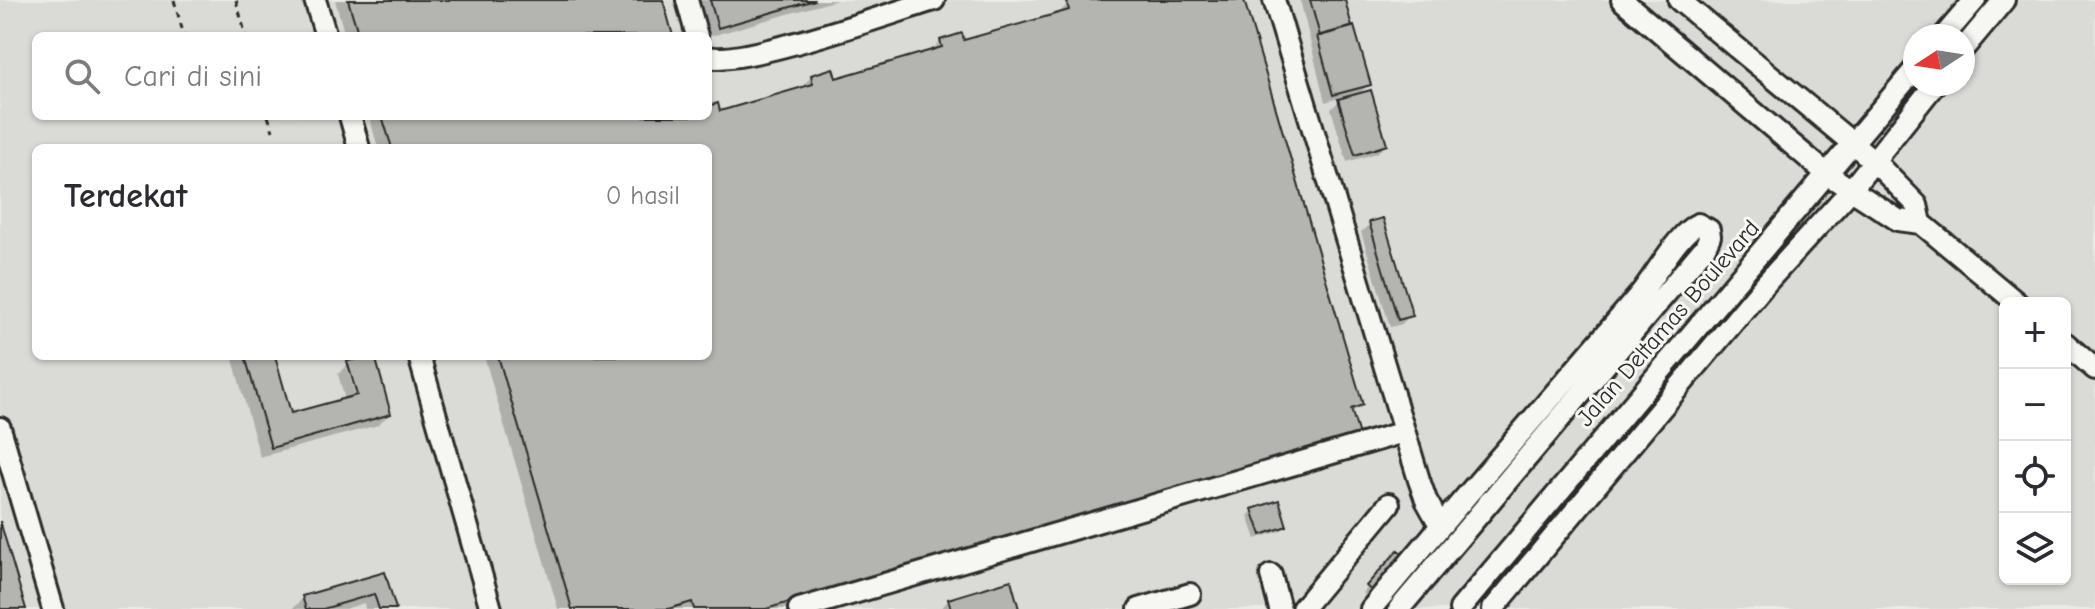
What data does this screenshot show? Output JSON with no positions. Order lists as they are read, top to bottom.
{
  "streets": {
    "street": ["Jalan Deltamas Boulevard"]
  },
  "north": "left",
  "page": {
    "search": "Cari di sini",
    "heading": ["Terdekat", "0 hasil"],
    "map_buttons": ["+", "−"]
  }
}
